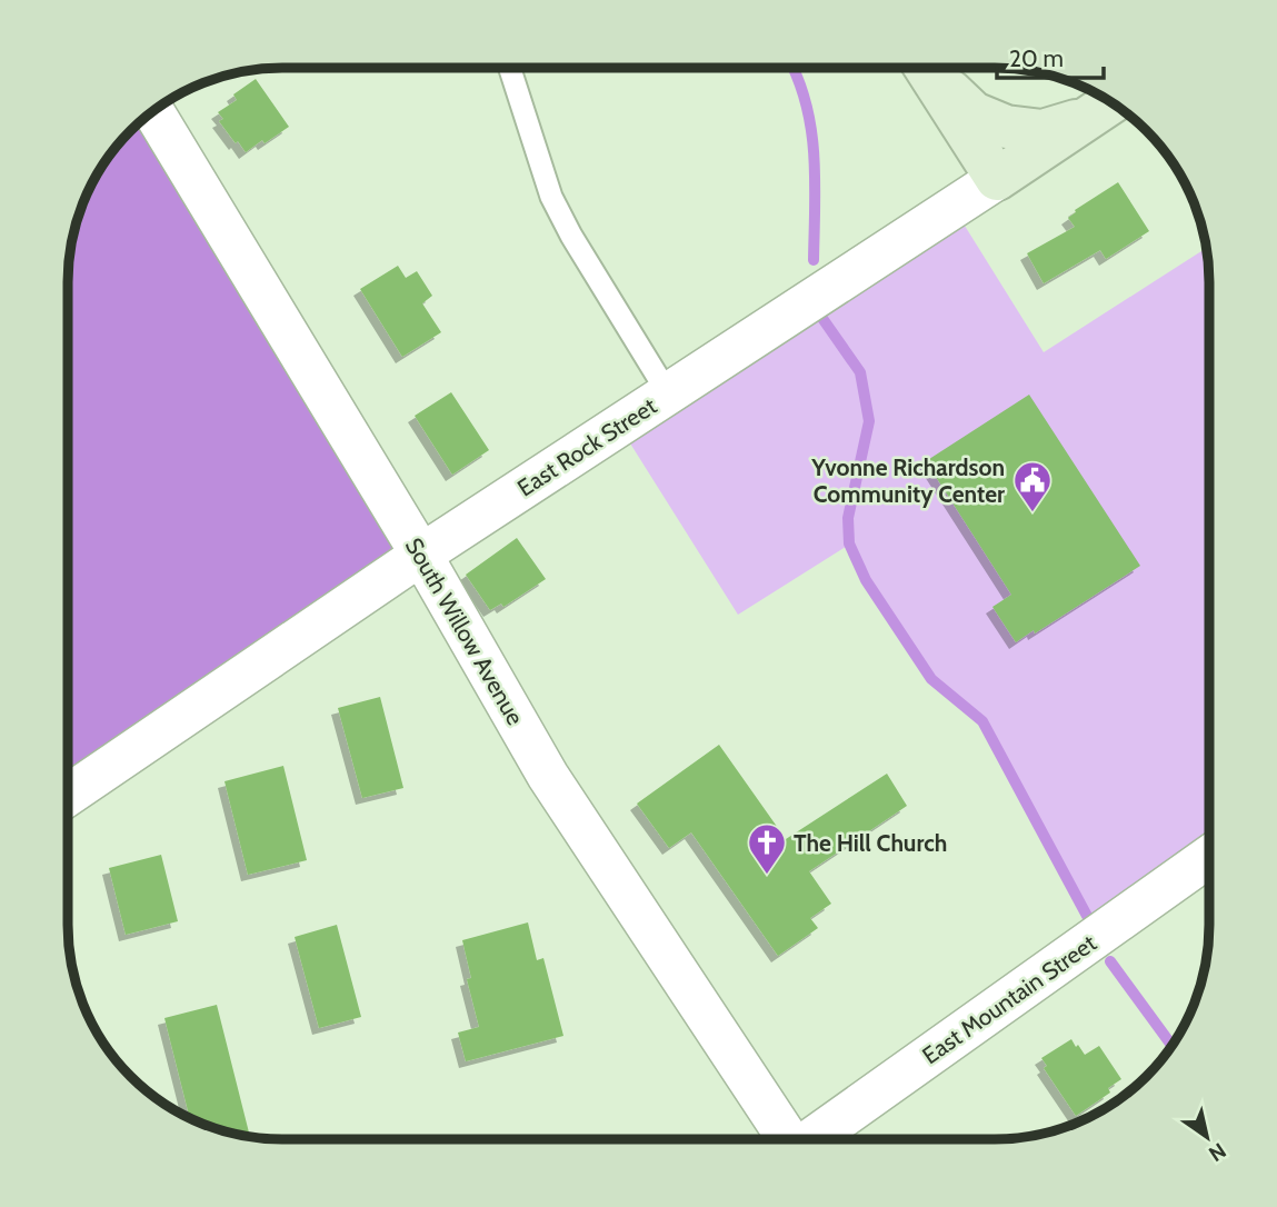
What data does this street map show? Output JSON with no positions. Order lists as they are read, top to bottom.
{
  "streets": {
    "street": ["East Rock Street", "South Willow Avenue", "East Mountain Street"]
  },
  "crossings": [
    ["East Rock Street", "South Willow Avenue"]
  ],
  "places": {
    "public building": ["Yvonne Richardson Community Center"],
    "church": ["The Hill Church"]
  },
  "scale_bar": "20 m",
  "north": "bottom right"
}
